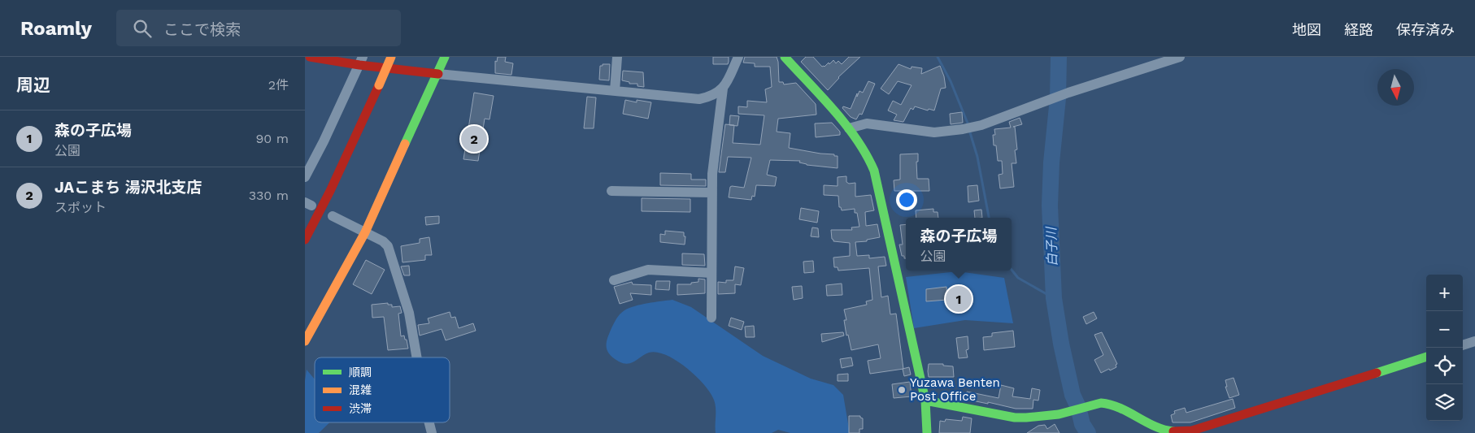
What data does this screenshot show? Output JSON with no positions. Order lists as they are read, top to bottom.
{
  "water": ["白子川"],
  "places": ["Yuzawa Benten Post Office"],
  "legend": ["順調", "混雑", "渋滞"],
  "north": "bottom",
  "page": {
    "header": "Roamly",
    "search": "ここで検索",
    "nav": ["地図", "経路", "保存済み"],
    "heading": ["周辺", "2件"],
    "list": [
      {
        "mark": "1",
        "name": "森の子広場",
        "note": "公園",
        "value": "90 m"
      },
      {
        "mark": "2",
        "name": "JAこまち 湯沢北支店",
        "note": "スポット",
        "value": "330 m"
      }
    ],
    "pins": ["2", "1"],
    "popup": ["森の子広場", "公園"],
    "map_buttons": ["+", "−"]
  }
}
